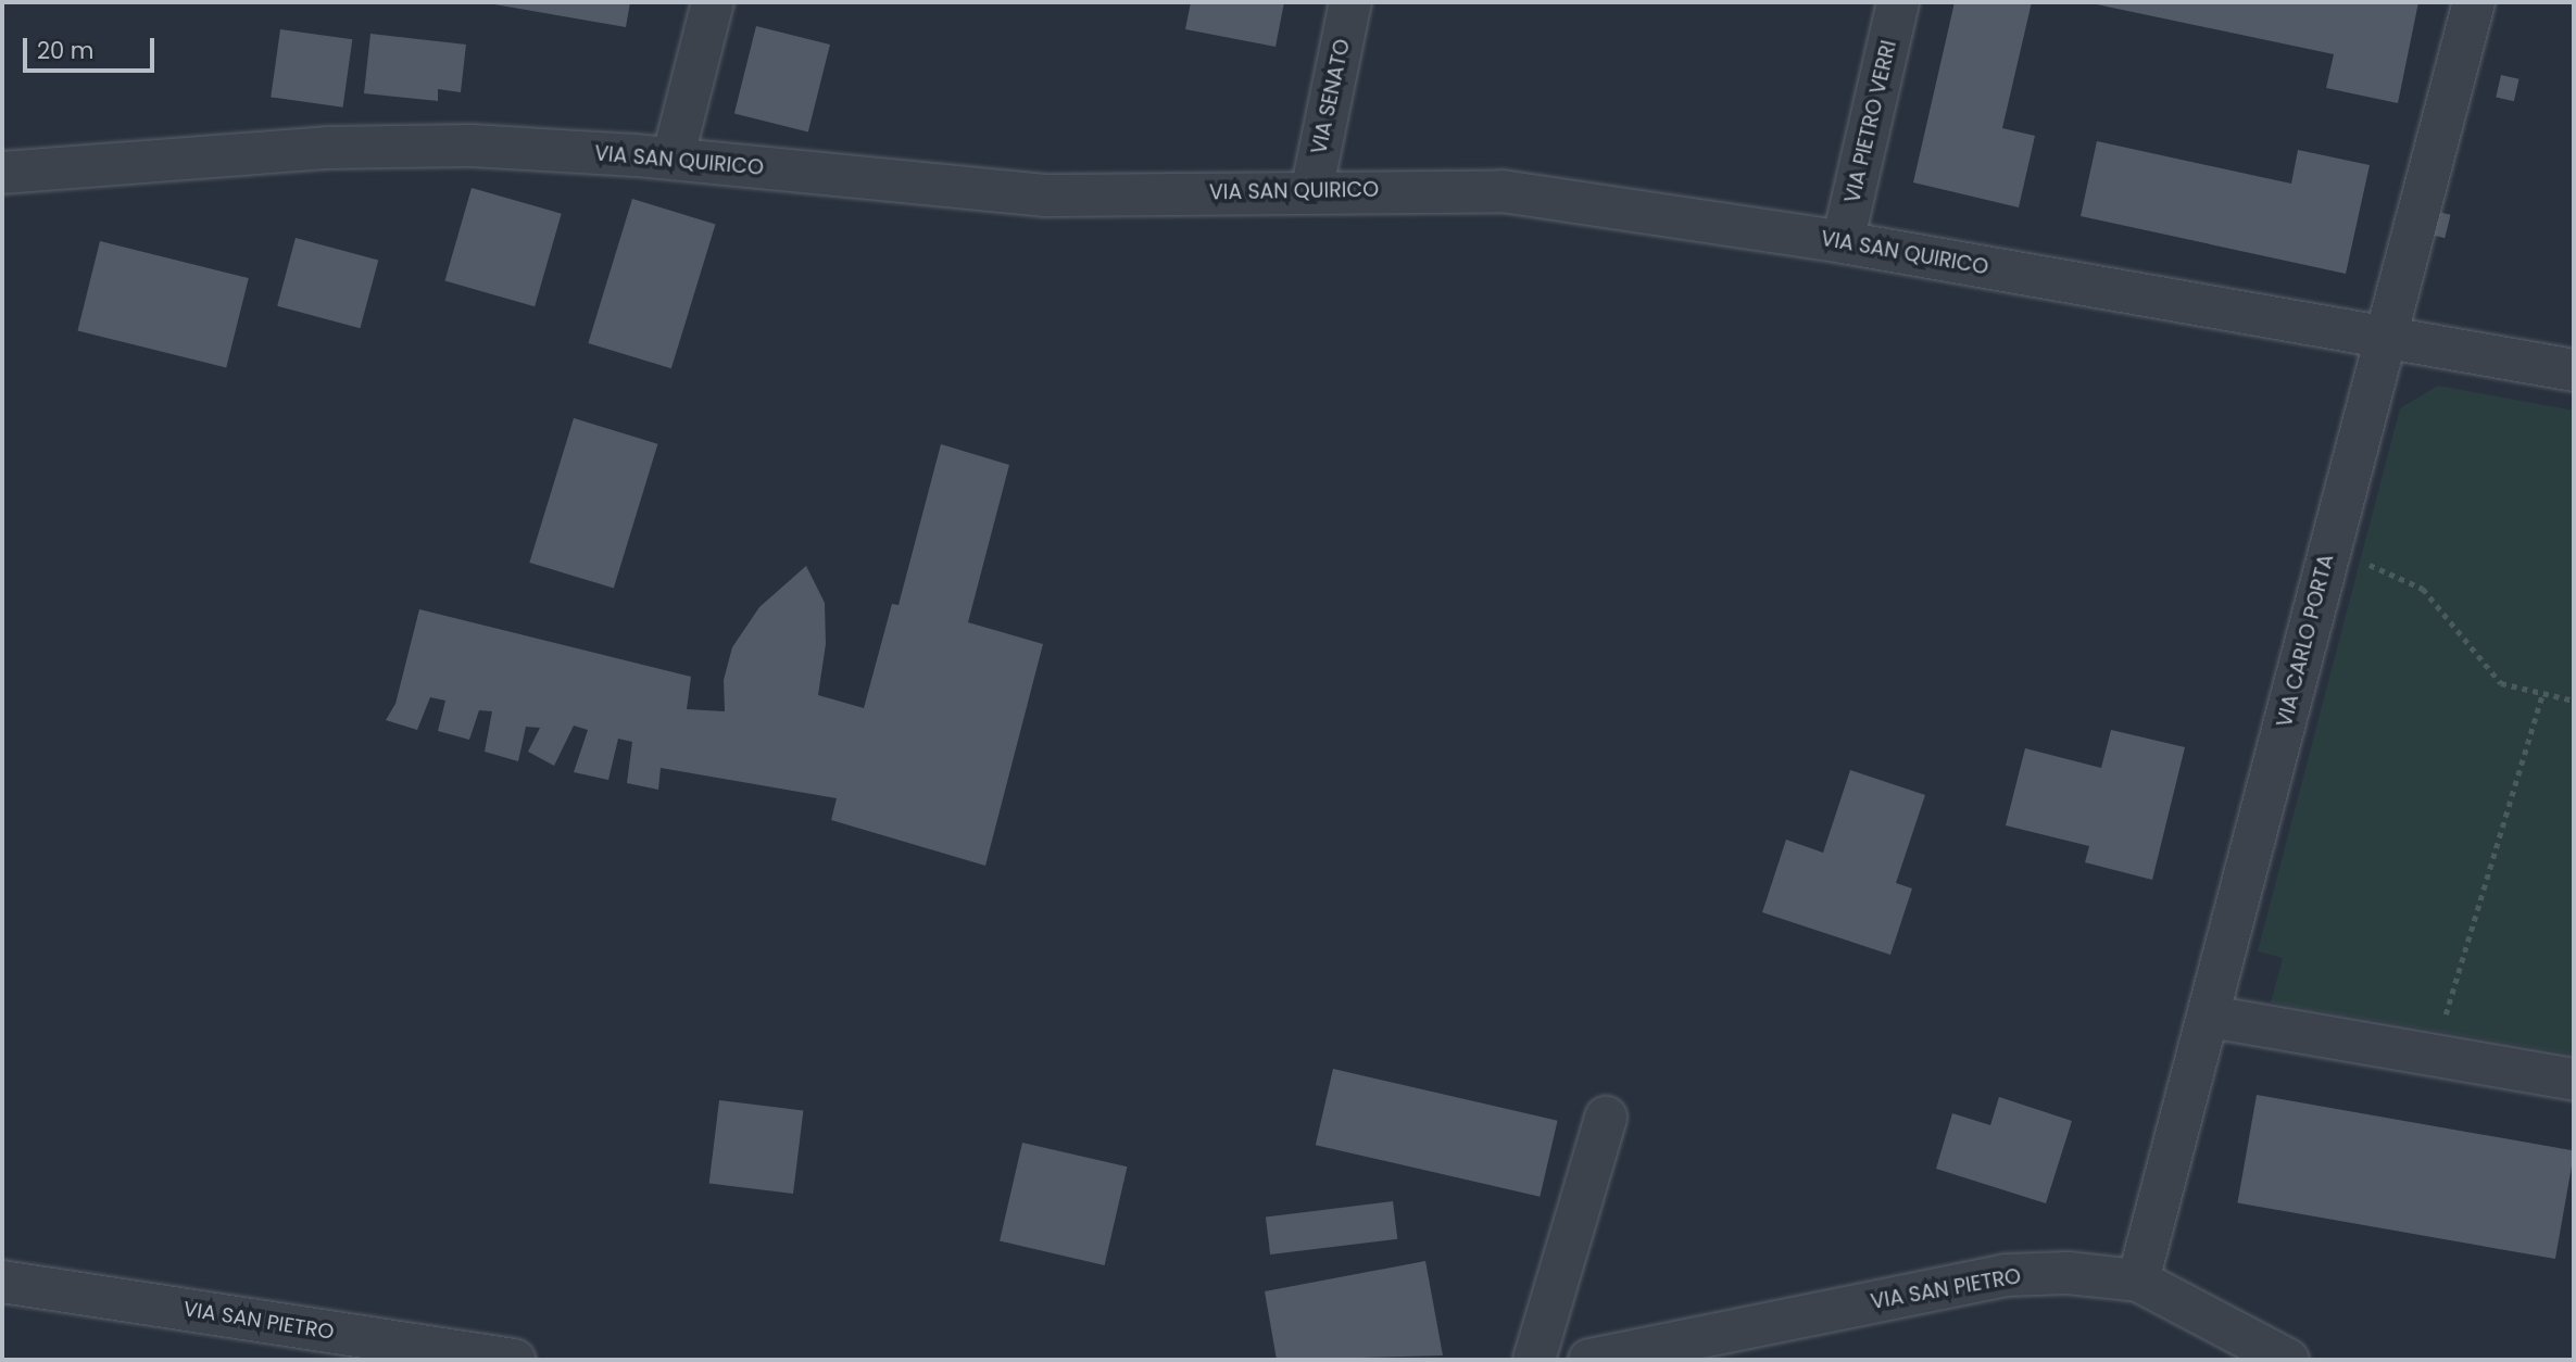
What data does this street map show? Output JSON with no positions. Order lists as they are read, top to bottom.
{
  "streets": {
    "street": [
      "VIA SENATO",
      "VIA PIETRO VERRI",
      "VIA SAN QUIRICO",
      "VIA CARLO PORTA",
      "VIA SAN PIETRO"
    ]
  },
  "crossings": [
    ["VIA SENATO", "VIA SAN QUIRICO"],
    ["VIA PIETRO VERRI", "VIA SAN QUIRICO"],
    ["VIA SAN QUIRICO", "VIA CARLO PORTA"],
    ["VIA CARLO PORTA", "VIA SAN PIETRO"]
  ],
  "scale_bar": "20 m"
}
